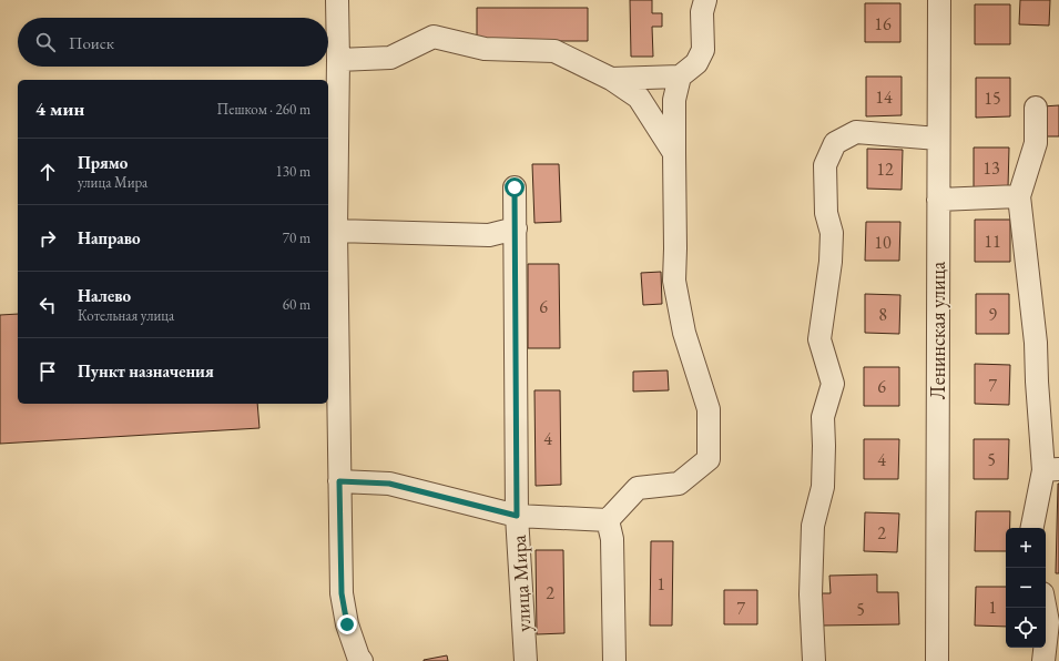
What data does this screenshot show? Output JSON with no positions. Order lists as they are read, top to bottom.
{
  "streets": {
    "street": ["Ленинская улица", "улица Мира"]
  },
  "house_numbers": [
    "16",
    "14",
    "15",
    "13",
    "12",
    "11",
    "10",
    "6",
    "8",
    "9",
    "7",
    "6",
    "4",
    "4",
    "5",
    "2",
    "1",
    "2",
    "1",
    "7",
    "5"
  ],
  "page": {
    "search": "Поиск",
    "heading": ["4 мин", "Пешком · 260 m"],
    "list": [
      ["Прямо", "улица Мира", "130 m"],
      ["Направо", "70 m"],
      ["Налево", "Котельная улица", "60 m"],
      "Пункт назначения"
    ],
    "map_buttons": ["+", "−"]
  }
}
